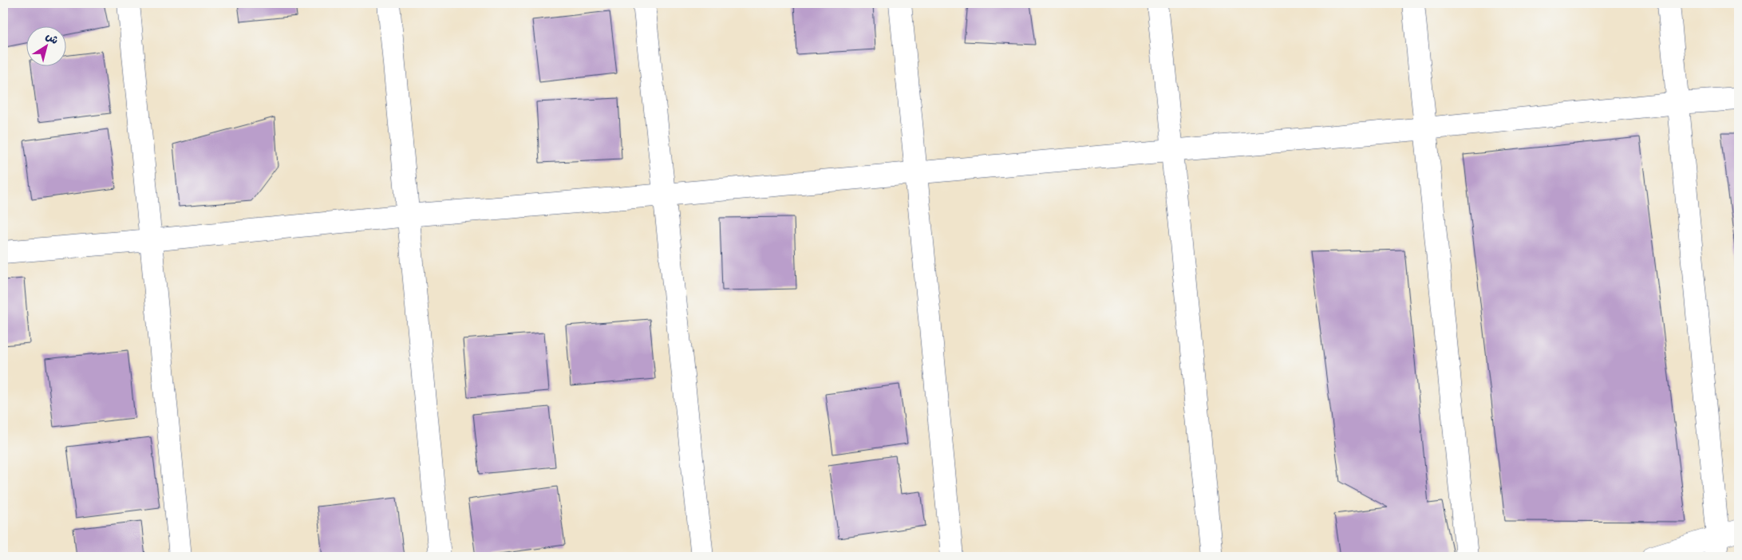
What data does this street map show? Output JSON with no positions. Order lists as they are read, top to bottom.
{
  "north": "top right"
}
